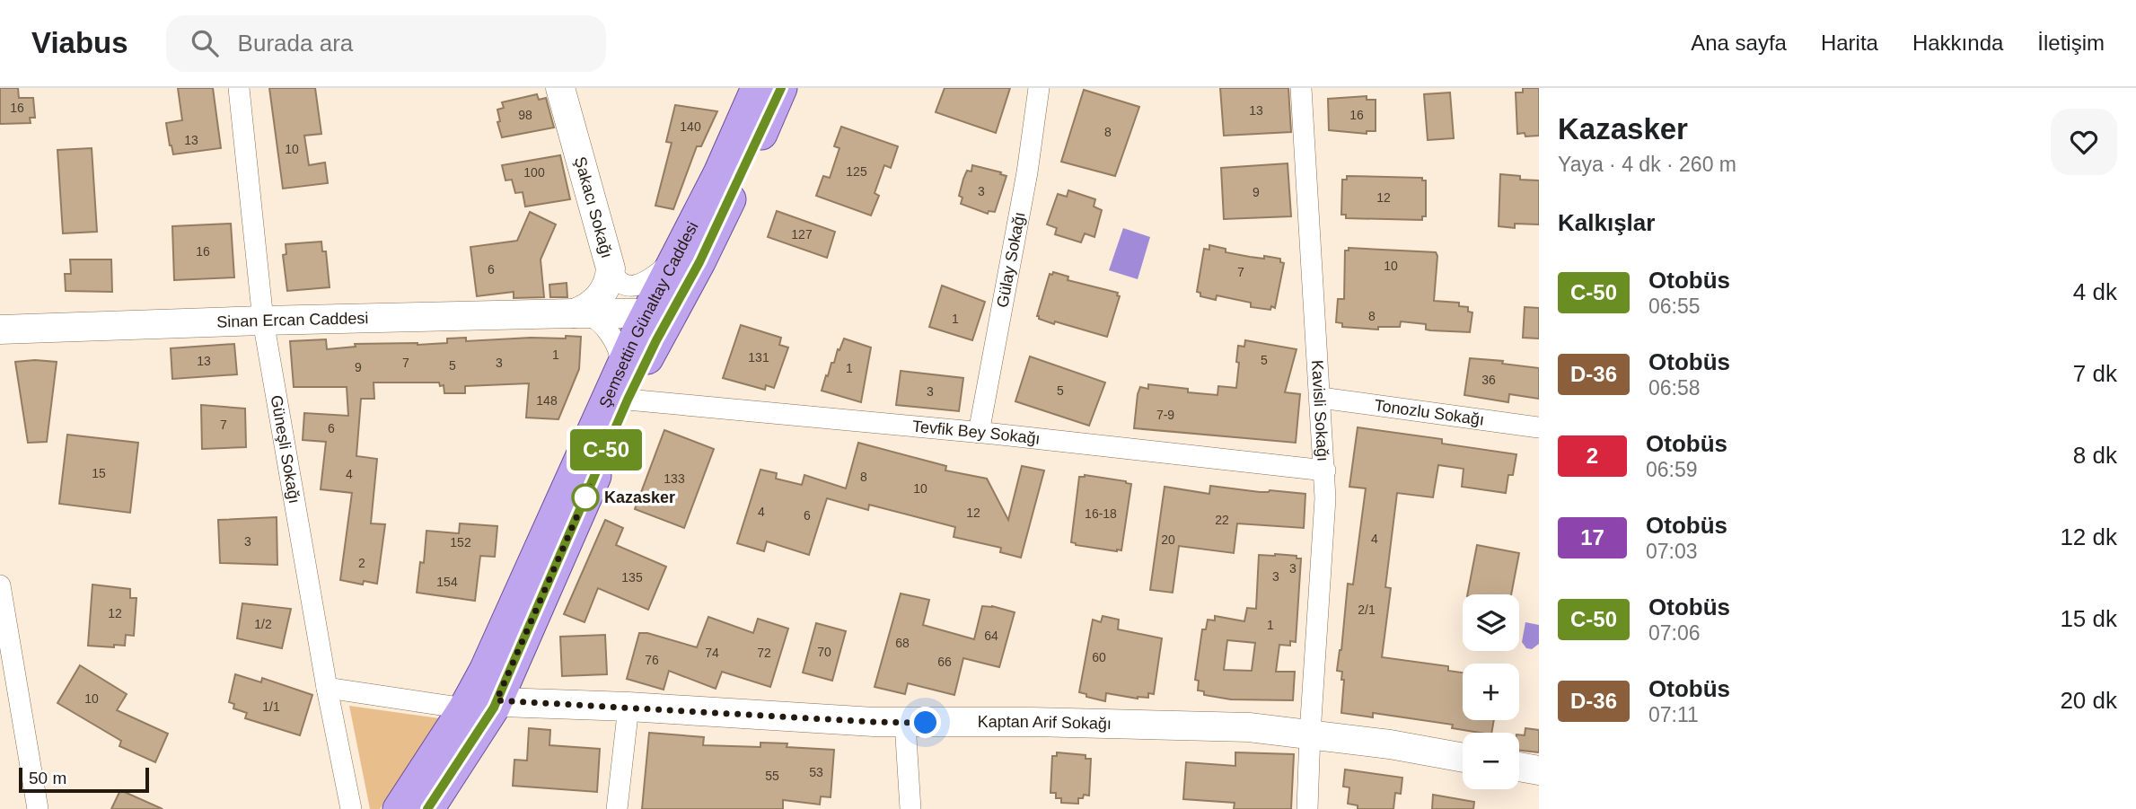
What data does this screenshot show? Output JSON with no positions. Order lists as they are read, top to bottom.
{
  "streets": {
    "main road": ["Şemsettin Günaltay Caddesi"],
    "street": [
      "Şakacı Sokağı",
      "Gülay Sokağı",
      "Sinan Ercan Caddesi",
      "Kavisli Sokağı",
      "Tonozlu Sokağı",
      "Tevfik Bey Sokağı",
      "Güneşli Sokağı",
      "Kaptan Arif Sokağı"
    ]
  },
  "crossings": [
    ["Şakacı Sokağı", "Sinan Ercan Caddesi"],
    ["Gülay Sokağı", "Tevfik Bey Sokağı"],
    ["Şemsettin Günaltay Caddesi", "Sinan Ercan Caddesi"],
    ["Şemsettin Günaltay Caddesi", "Tevfik Bey Sokağı"],
    ["Şemsettin Günaltay Caddesi", "Kaptan Arif Sokağı"],
    ["Sinan Ercan Caddesi", "Güneşli Sokağı"],
    ["Kavisli Sokağı", "Tonozlu Sokağı"],
    ["Kavisli Sokağı", "Tevfik Bey Sokağı"],
    ["Kavisli Sokağı", "Kaptan Arif Sokağı"]
  ],
  "places": ["Kazasker"],
  "lines": ["bus line C-50"],
  "house_numbers": [
    "16",
    "13",
    "98",
    "16",
    "140",
    "8",
    "13",
    "10",
    "125",
    "100",
    "3",
    "9",
    "12",
    "127",
    "16",
    "10",
    "6",
    "7",
    "8",
    "1",
    "1",
    "131",
    "5",
    "13",
    "7",
    "3",
    "5",
    "9",
    "1",
    "36",
    "5",
    "3",
    "148",
    "7-9",
    "7",
    "6",
    "15",
    "4",
    "8",
    "133",
    "10",
    "4",
    "12",
    "16-18",
    "6",
    "22",
    "4",
    "20",
    "3",
    "152",
    "2",
    "3",
    "3",
    "135",
    "154",
    "2/1",
    "12",
    "1/2",
    "1",
    "64",
    "68",
    "70",
    "74",
    "72",
    "60",
    "76",
    "66",
    "10",
    "1/1",
    "53",
    "55"
  ],
  "scale_bar": "50 m",
  "page": {
    "header": "Viabus",
    "search": "Burada ara",
    "nav": [
      "Ana sayfa",
      "Harita",
      "Hakkında",
      "İletişim"
    ],
    "on_map": "C-50",
    "heading": [
      ["Kazasker", "Yaya · 4 dk · 260 m"],
      "Kalkışlar"
    ],
    "list": [
      {
        "mark": "C-50",
        "name": "Otobüs",
        "note": "06:55",
        "value": "4 dk"
      },
      {
        "mark": "D-36",
        "name": "Otobüs",
        "note": "06:58",
        "value": "7 dk"
      },
      {
        "mark": "2",
        "name": "Otobüs",
        "note": "06:59",
        "value": "8 dk"
      },
      {
        "mark": "17",
        "name": "Otobüs",
        "note": "07:03",
        "value": "12 dk"
      },
      {
        "mark": "C-50",
        "name": "Otobüs",
        "note": "07:06",
        "value": "15 dk"
      },
      {
        "mark": "D-36",
        "name": "Otobüs",
        "note": "07:11",
        "value": "20 dk"
      }
    ],
    "map_buttons": ["+", "−"],
    "scale": "50 m"
  }
}
